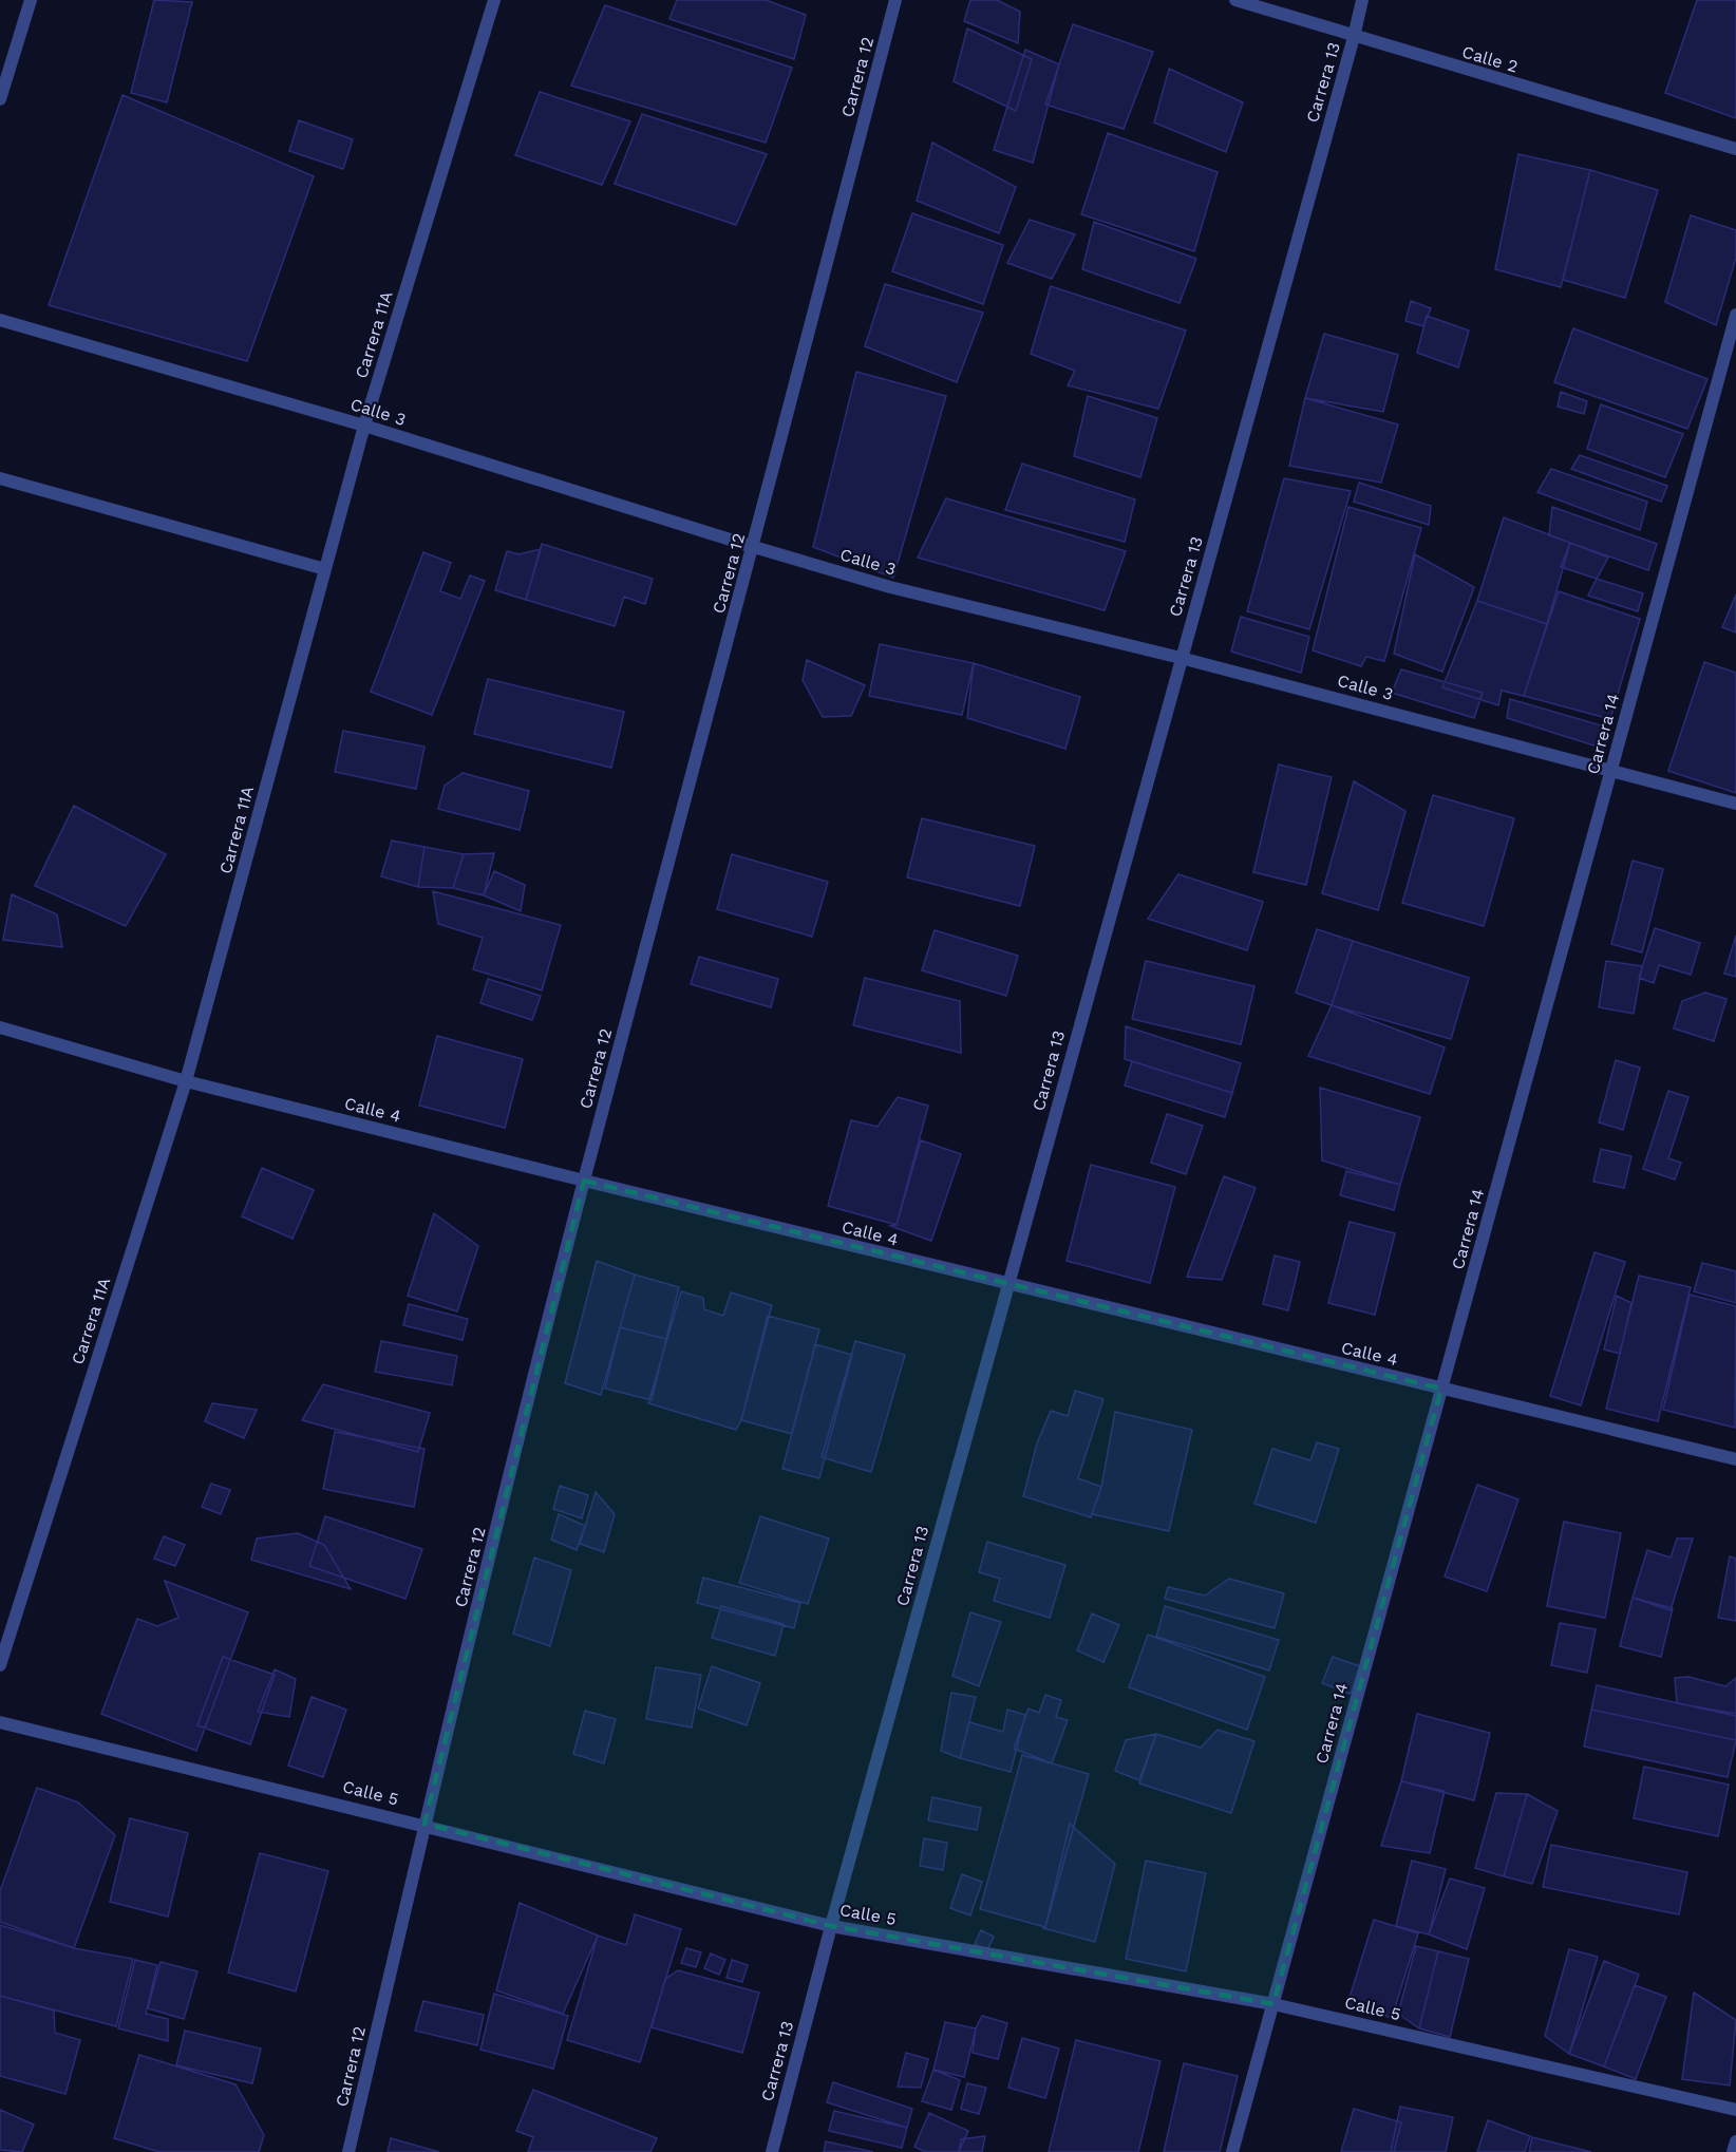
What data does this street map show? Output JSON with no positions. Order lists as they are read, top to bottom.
{
  "streets": {
    "street": [
      "Calle 2",
      "Carrera 12",
      "Carrera 13",
      "Carrera 11A",
      "Calle 3",
      "Carrera 14",
      "Calle 4",
      "Calle 5"
    ]
  },
  "crossings": [
    ["Calle 2", "Carrera 13"],
    ["Carrera 12", "Calle 3"],
    ["Carrera 12", "Calle 4"],
    ["Carrera 12", "Calle 5"],
    ["Carrera 13", "Calle 3"],
    ["Carrera 13", "Calle 4"],
    ["Carrera 13", "Calle 5"],
    ["Carrera 11A", "Calle 3"],
    ["Carrera 11A", "Calle 4"],
    ["Calle 3", "Carrera 14"],
    ["Carrera 14", "Calle 4"],
    ["Carrera 14", "Calle 5"]
  ]
}
